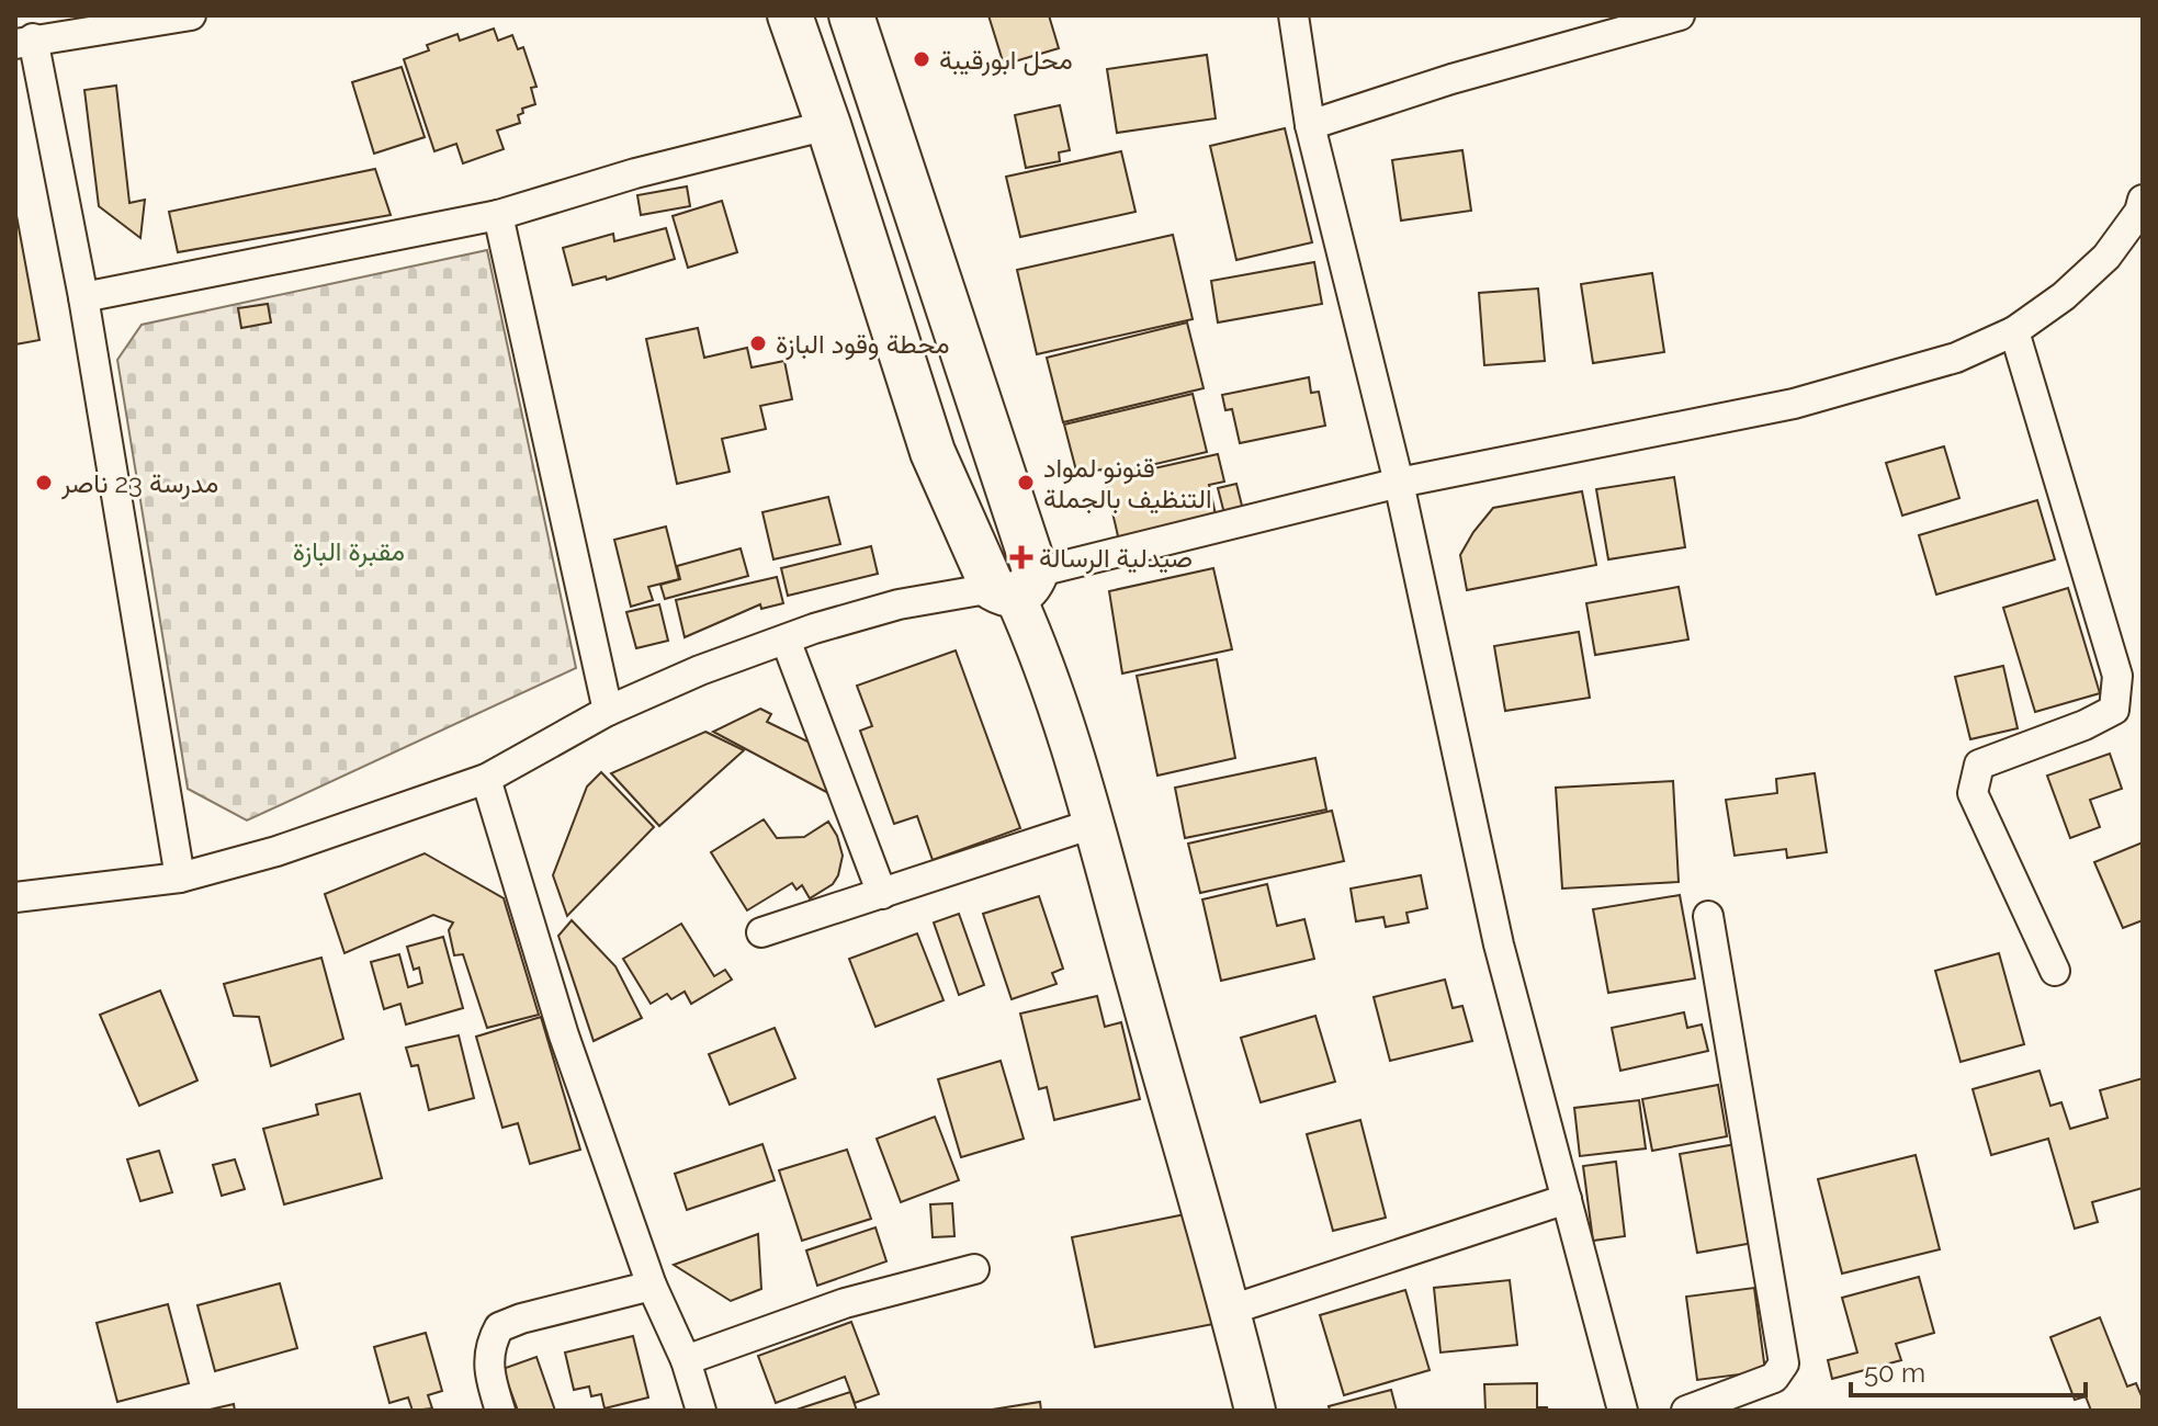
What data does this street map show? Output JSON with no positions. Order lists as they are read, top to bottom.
{
  "parks": ["مقبرة البازة"],
  "places": {
    "other": [
      "محل ابورقيبة",
      "محطة وقود البازة",
      "مدرسة 23 ناصر",
      "قنونو لمواد التنظيف بالجملة"
    ],
    "health": ["صيدلية الرسالة"]
  },
  "scale_bar": "50 m"
}
